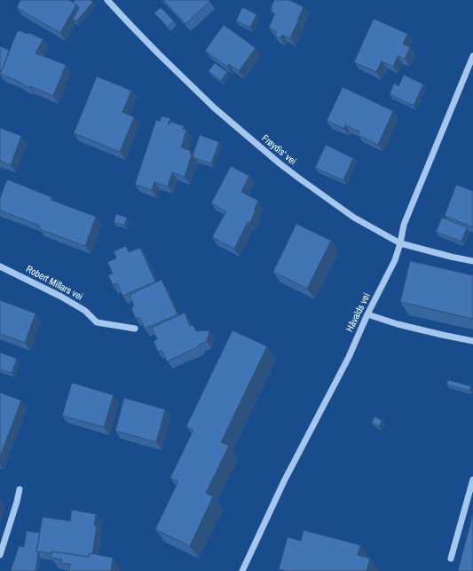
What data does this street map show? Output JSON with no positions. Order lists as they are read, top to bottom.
{
  "streets": {
    "street": ["Frøydis' vei", "Robert Millars vei", "Håvalds vei"]
  },
  "crossings": [
    ["Frøydis' vei", "Håvalds vei"]
  ]
}
